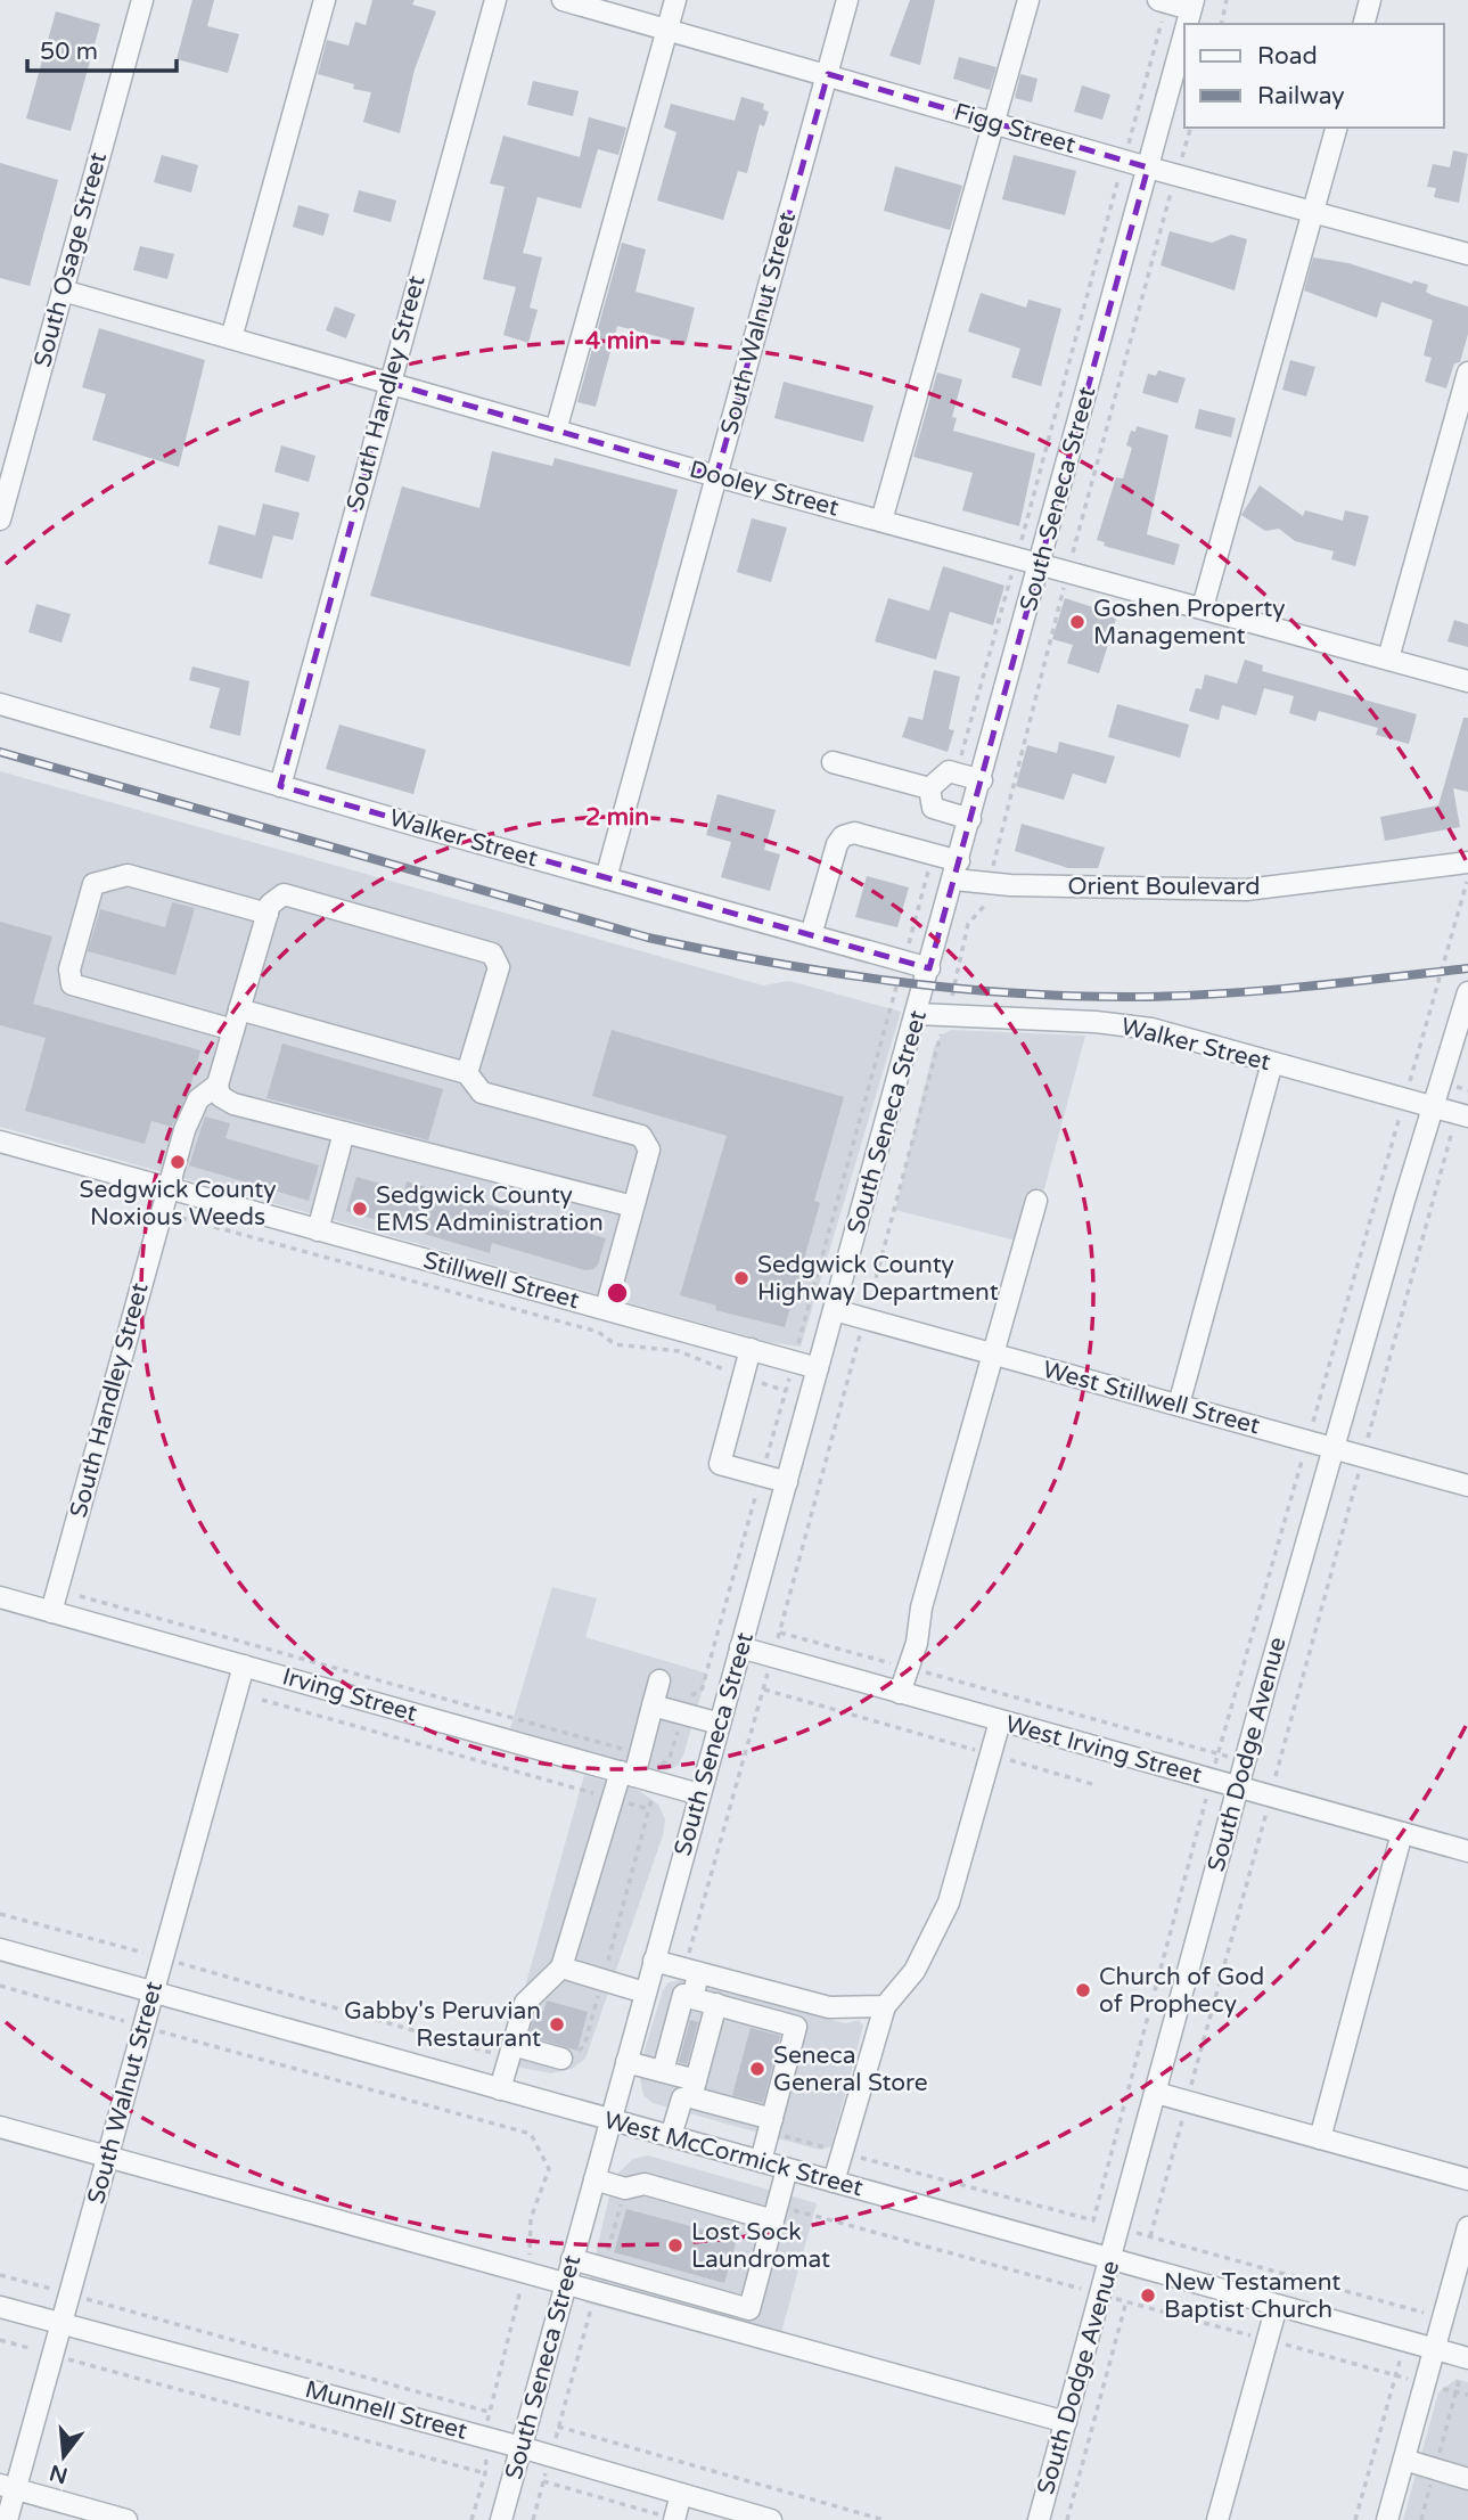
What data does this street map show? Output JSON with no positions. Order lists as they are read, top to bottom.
{
  "streets": {
    "street": [
      "Figg Street",
      "South Osage Street",
      "South Walnut Street",
      "South Handley Street",
      "Dooley Street",
      "South Seneca Street",
      "Walker Street",
      "Orient Boulevard",
      "Stillwell Street",
      "West Stillwell Street",
      "Irving Street",
      "West Irving Street",
      "South Dodge Avenue",
      "West McCormick Street",
      "Munnell Street"
    ]
  },
  "crossings": [
    ["Figg Street", "South Walnut Street"],
    ["Figg Street", "South Seneca Street"],
    ["South Osage Street", "Dooley Street"],
    ["South Walnut Street", "Dooley Street"],
    ["South Walnut Street", "Walker Street"],
    ["South Walnut Street", "Irving Street"],
    ["South Walnut Street", "West McCormick Street"],
    ["South Walnut Street", "Munnell Street"],
    ["South Handley Street", "Dooley Street"],
    ["South Handley Street", "Walker Street"],
    ["South Handley Street", "Stillwell Street"],
    ["South Handley Street", "Irving Street"],
    ["Dooley Street", "South Seneca Street"],
    ["South Seneca Street", "Walker Street"],
    ["South Seneca Street", "Orient Boulevard"],
    ["South Seneca Street", "Stillwell Street"],
    ["South Seneca Street", "West Stillwell Street"],
    ["South Seneca Street", "Irving Street"],
    ["South Seneca Street", "West Irving Street"],
    ["South Seneca Street", "West McCormick Street"],
    ["South Seneca Street", "Munnell Street"],
    ["Walker Street", "Orient Boulevard"],
    ["Walker Street", "South Dodge Avenue"],
    ["West Stillwell Street", "South Dodge Avenue"],
    ["West Irving Street", "South Dodge Avenue"],
    ["South Dodge Avenue", "West McCormick Street"]
  ],
  "places": [
    "Goshen Property Management",
    "Sedgwick County Noxious Weeds",
    "Sedgwick County EMS Administration",
    "Sedgwick County Highway Department",
    "Church of God of Prophecy",
    "Gabby's Peruvian Restaurant",
    "Seneca General Store",
    "Lost Sock Laundromat",
    "New Testament Baptist Church"
  ],
  "legend": ["Road", "Railway"],
  "scale_bar": "50 m",
  "north": "bottom",
  "rings": ["4 min", "2 min"]
}
